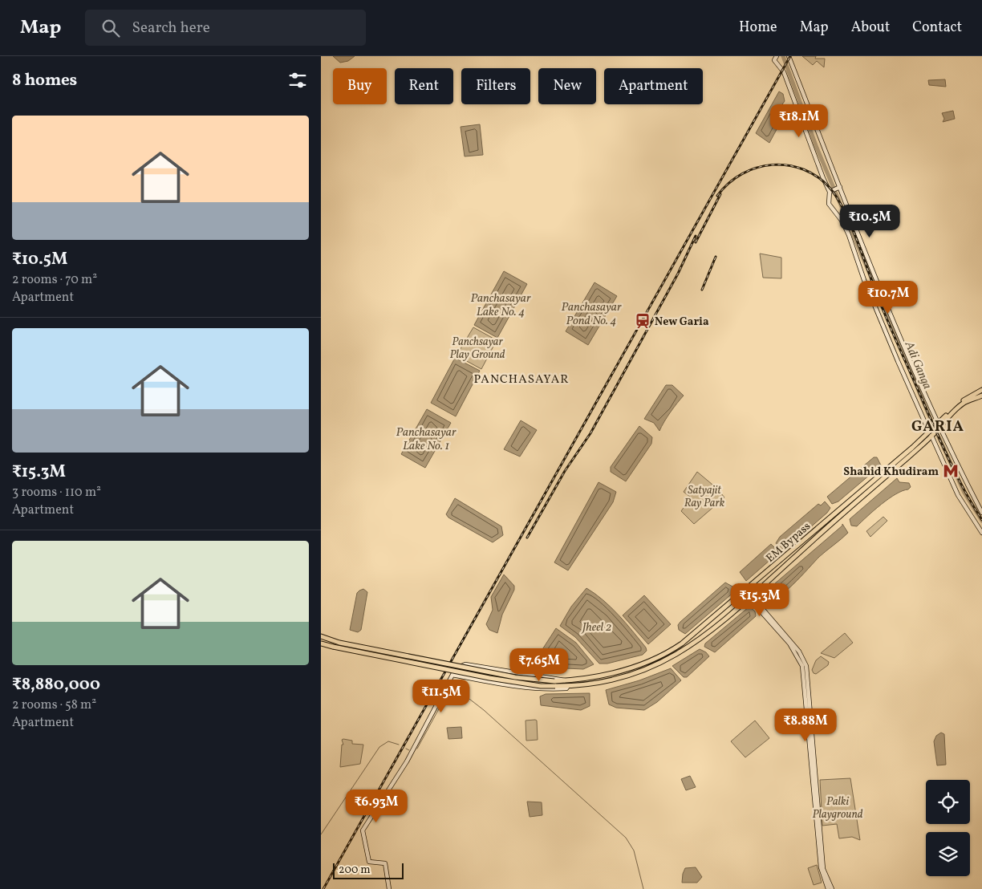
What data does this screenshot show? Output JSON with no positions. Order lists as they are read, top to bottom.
{
  "streets": {
    "main road": ["EM Bypass"]
  },
  "districts": ["PANCHASAYAR", "GARIA"],
  "water": [
    "Panchasayar Lake No. 4",
    "Panchasayar Pond No. 4",
    "Adi Ganga",
    "Panchasayar Lake No. 1",
    "Jheel 2"
  ],
  "parks": ["Panchsayar Play Ground", "Satyajit Ray Park", "Palki Playground"],
  "places": {
    "station": ["New Garia"],
    "metro station": ["Shahid Khudiram"]
  },
  "scale_bar": "200 m",
  "page": {
    "header": "Map",
    "search": "Search here",
    "nav": [
      "Home",
      "Map",
      "About",
      "Contact"
    ],
    "heading": "8 homes",
    "chip": [
      "Buy",
      "Rent",
      "Filters",
      "New",
      "Apartment"
    ],
    "list": [
      {
        "name": "₹10.5M",
        "note": "2 rooms · 70 m² · Apartment"
      },
      {
        "name": "₹15.3M",
        "note": "3 rooms · 110 m² · Apartment"
      },
      {
        "name": "₹8,880,000",
        "note": "2 rooms · 58 m² · Apartment"
      }
    ],
    "price": [
      "₹18.1M",
      "₹10.5M",
      "₹10.7M",
      "₹15.3M",
      "₹7.65M",
      "₹11.5M",
      "₹8.88M",
      "₹6.93M"
    ],
    "scale": "200 m"
  }
}
